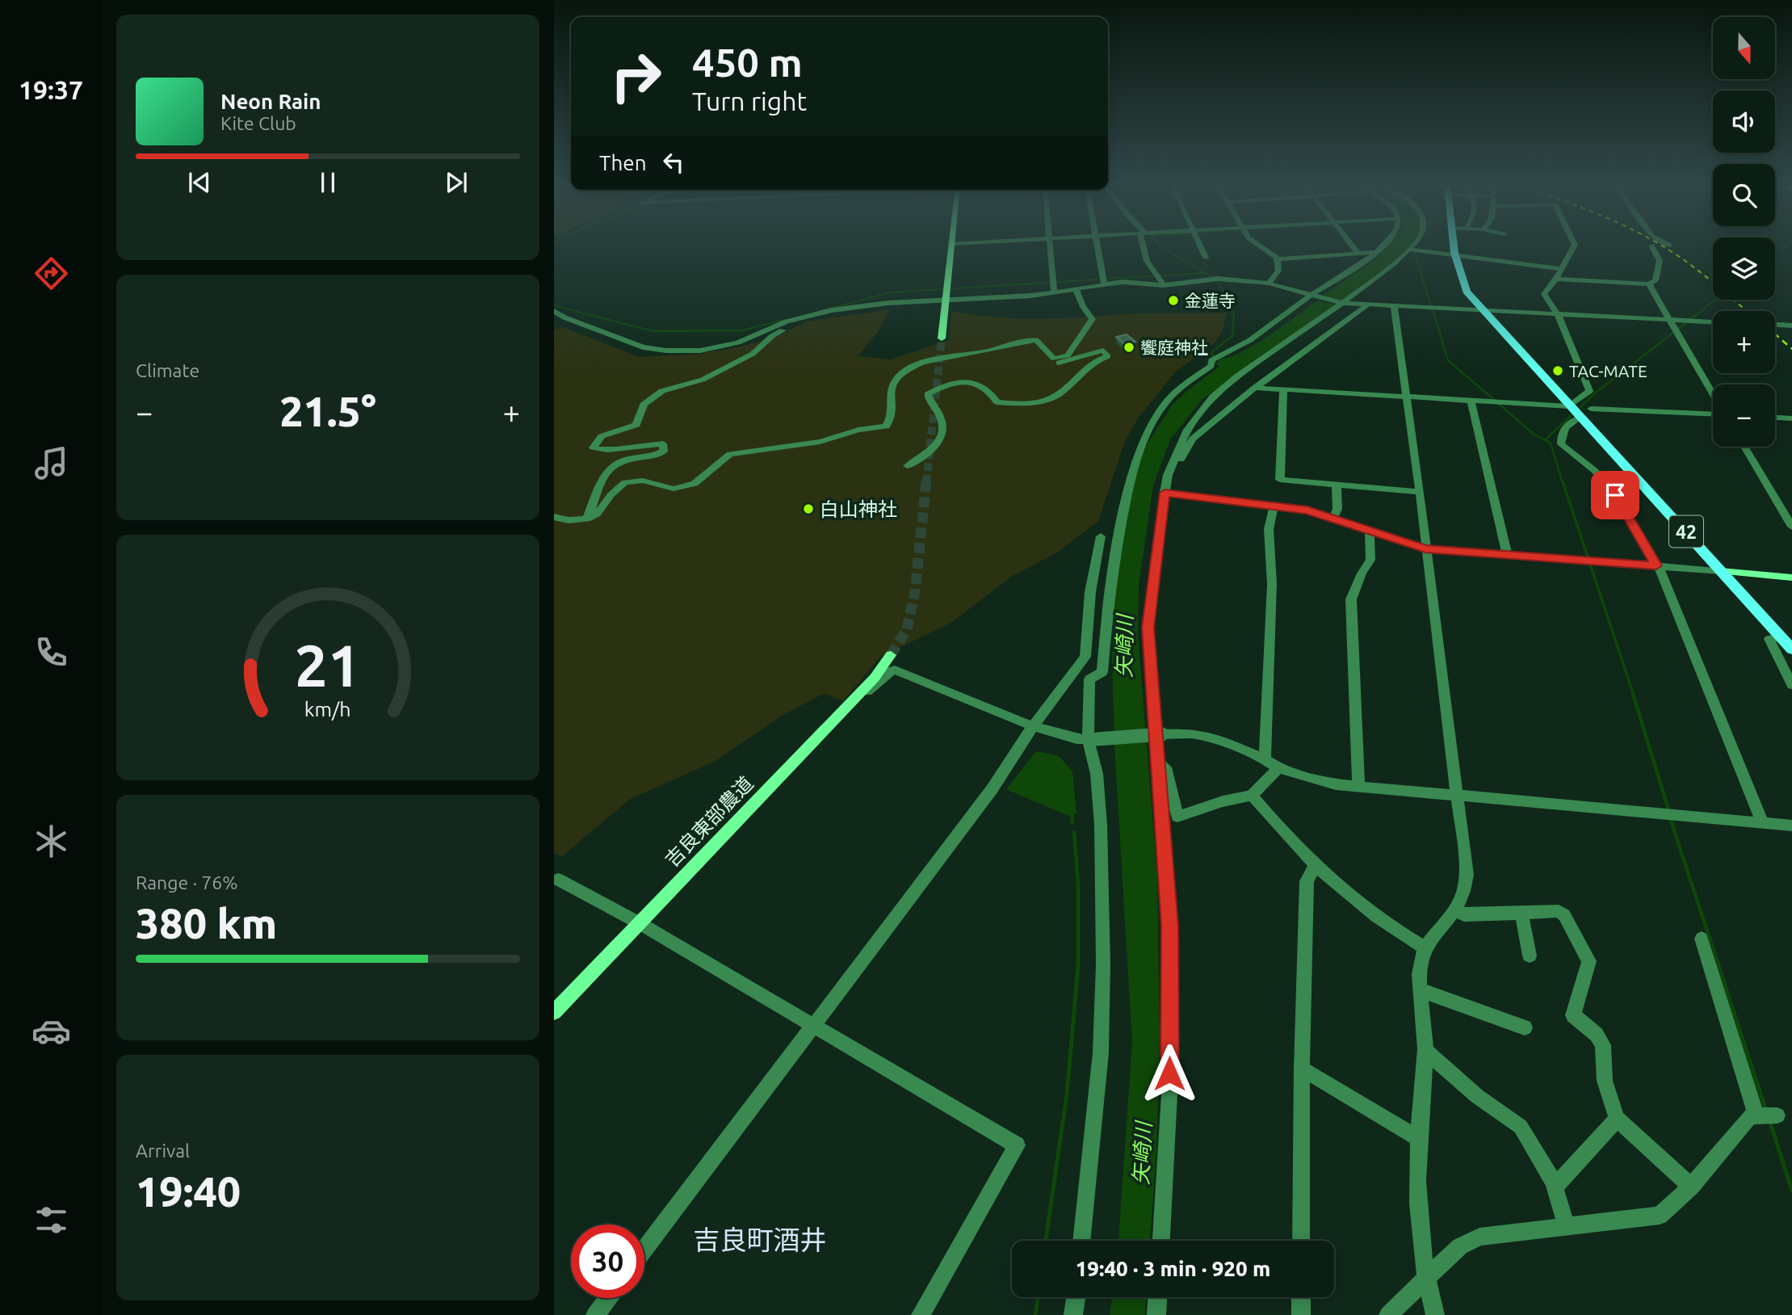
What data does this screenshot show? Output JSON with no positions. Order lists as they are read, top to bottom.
{
  "streets": {
    "main road": ["42"],
    "street": ["吉良東部農道"]
  },
  "districts": ["吉良町酒井"],
  "water": ["矢崎川"],
  "places": [
    "金蓮寺",
    "饗庭神社",
    "TAC-MATE",
    "白山神社"
  ],
  "north": "bottom",
  "page": {
    "tabs": "19:37",
    "map_buttons": ["+", "−"],
    "turn": ["450 m", "Turn right"],
    "song": ["Neon Rain", "Kite Club"],
    "then": "Then",
    "tile": [
      "Climate",
      ["Range · 76%", "380 km"],
      ["Arrival", "19:40"]
    ],
    "heat": ["−", "21.5°", "+"],
    "limit": "30",
    "trip": "19:40 · 3 min · 920 m",
    "gauge": ["21", "km/h"]
  }
}
